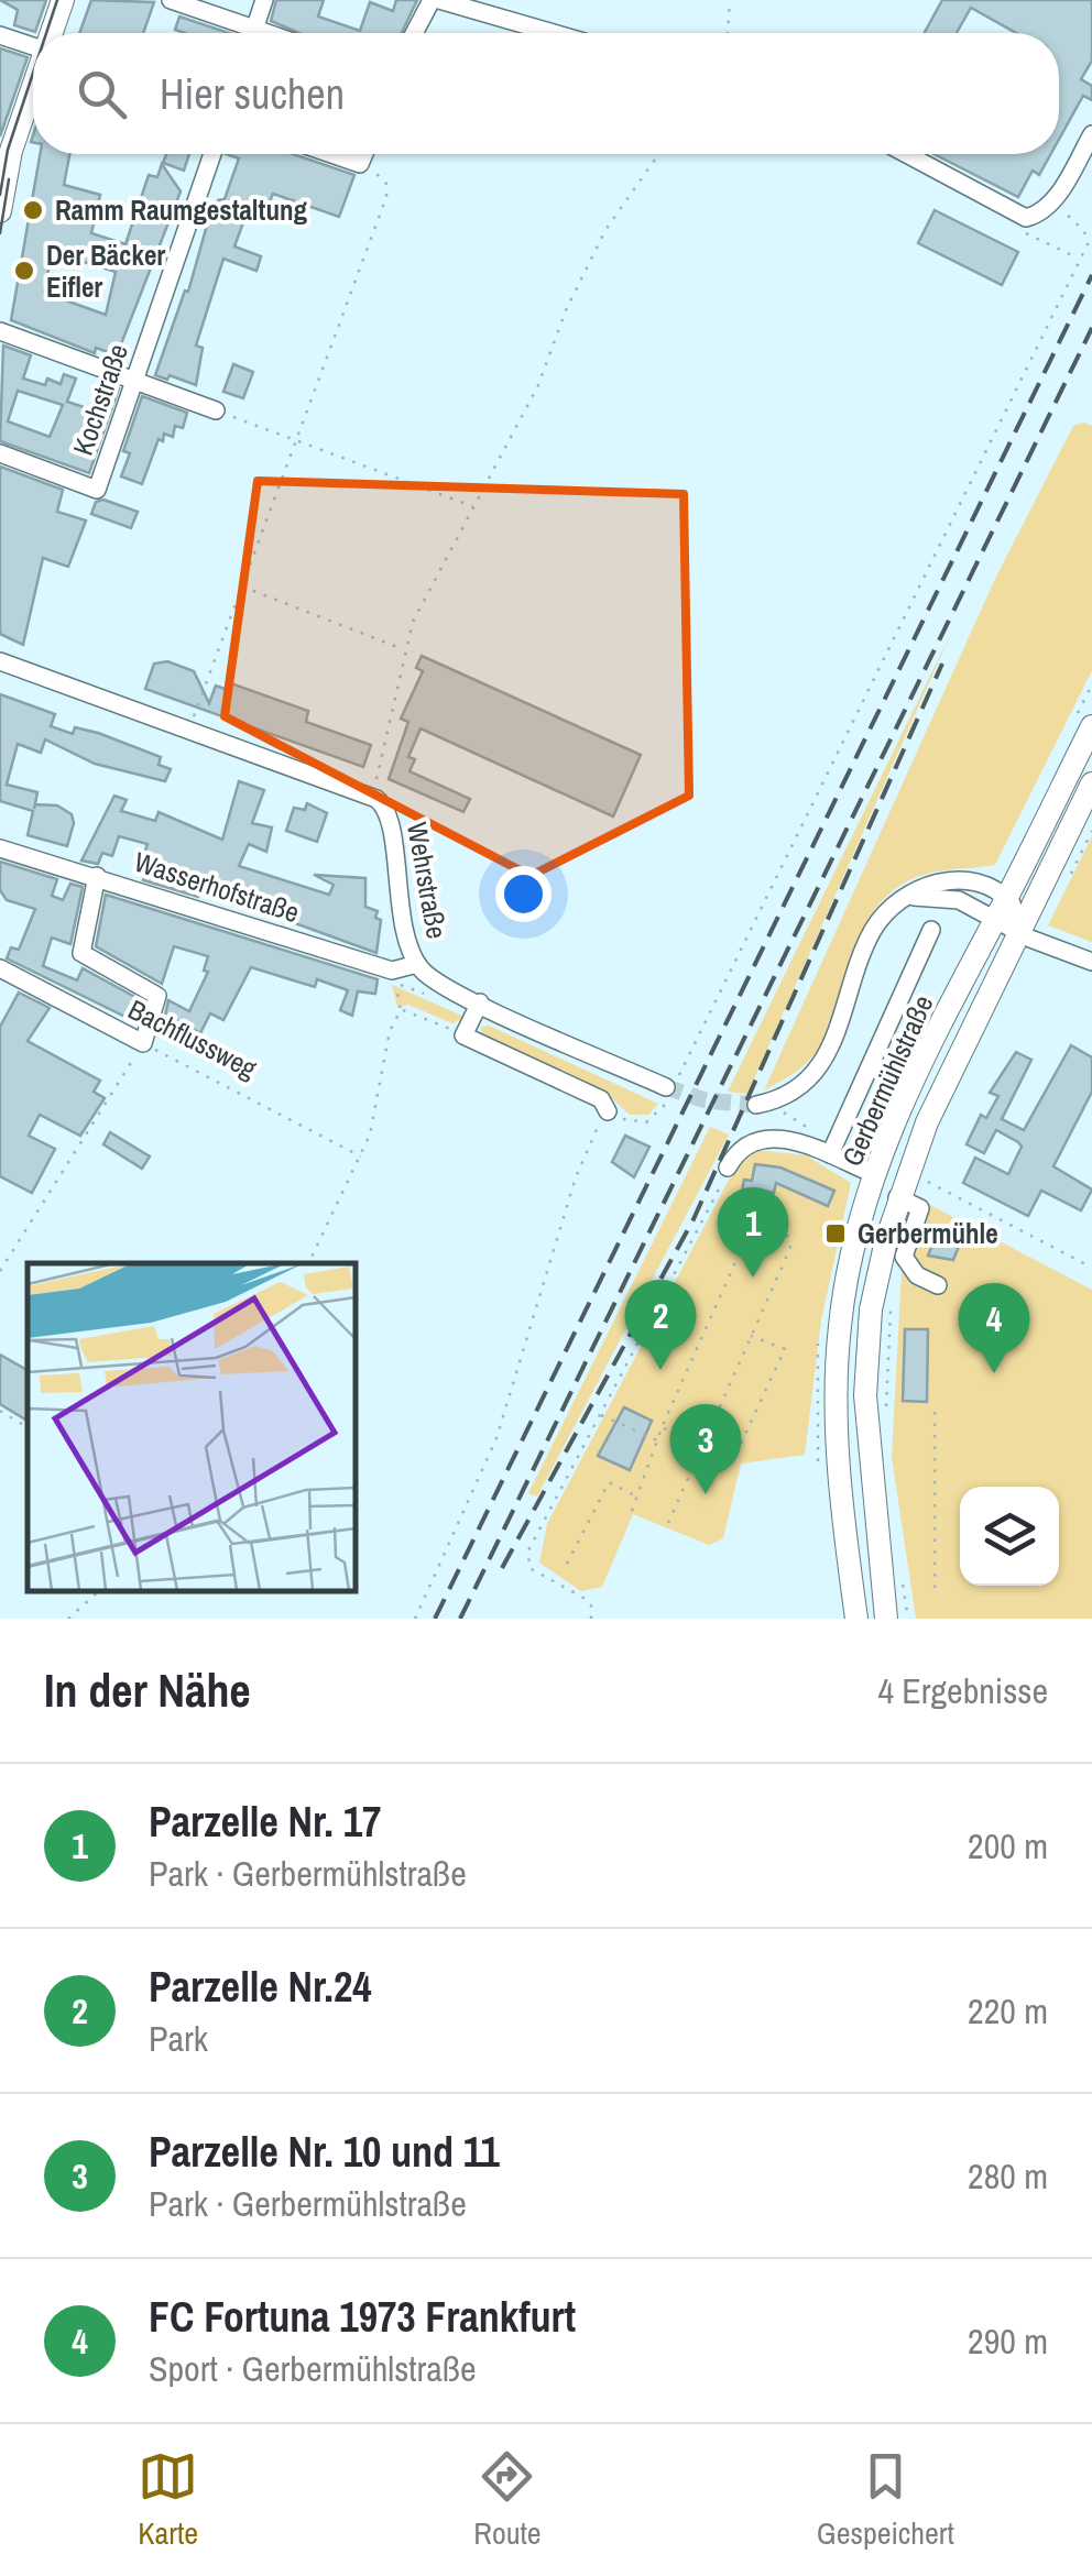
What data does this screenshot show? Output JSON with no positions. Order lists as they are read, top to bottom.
{
  "streets": {
    "main road": ["Gerbermühlstraße"],
    "street": [
      "Kochstraße",
      "Wehrstraße",
      "Wasserhofstraße",
      "Bachflussweg"
    ]
  },
  "crossings": [
    ["Wehrstraße", "Wasserhofstraße"]
  ],
  "places": {
    "other": ["Ramm Raumgestaltung", "Der Bäcker Eifler"],
    "transit": ["Gerbermühle"]
  },
  "page": {
    "search": "Hier suchen",
    "pins": [
      "1",
      "2",
      "4",
      "3"
    ],
    "heading": ["In der Nähe", "4 Ergebnisse"],
    "list": [
      {
        "mark": "1",
        "name": "Parzelle Nr. 17",
        "note": "Park · Gerbermühlstraße",
        "value": "200 m"
      },
      {
        "mark": "2",
        "name": "Parzelle Nr.24",
        "note": "Park",
        "value": "220 m"
      },
      {
        "mark": "3",
        "name": "Parzelle Nr. 10 und 11",
        "note": "Park · Gerbermühlstraße",
        "value": "280 m"
      },
      {
        "mark": "4",
        "name": "FC Fortuna 1973 Frankfurt",
        "note": "Sport · Gerbermühlstraße",
        "value": "290 m"
      }
    ],
    "nav": ["Karte", "Route", "Gespeichert"]
  }
}
